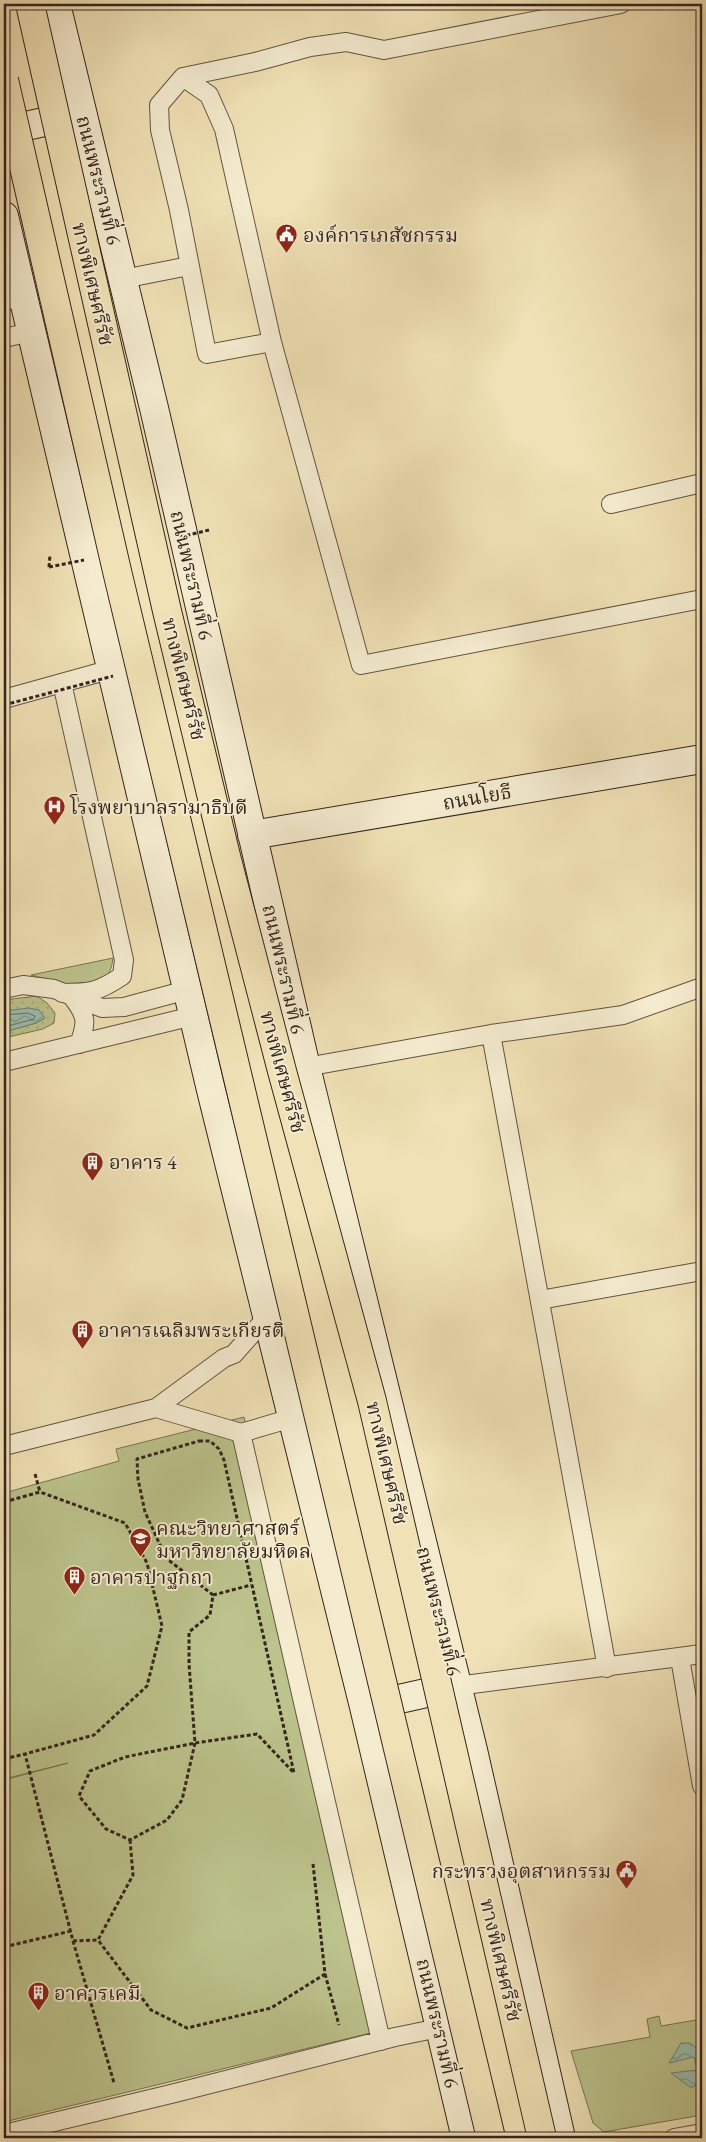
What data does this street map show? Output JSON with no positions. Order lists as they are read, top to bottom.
{
  "streets": {
    "highway": ["ทางพิเศษศรีรัช"],
    "main road": ["ถนนพระรามที่ 6", "ถนนโยธี"]
  },
  "crossings": [
    ["ถนนพระรามที่ 6", "ถนนโยธี"]
  ],
  "places": {
    "public building": ["องค์การเภสัชกรรม", "กระทรวงอุตสาหกรรม"],
    "hospital": ["โรงพยาบาลรามาธิบดี"],
    "building": [
      "อาคาร 4",
      "อาคารเฉลิมพระเกียรติ",
      "อาคารปาฐกถา",
      "อาคารเคมี"
    ],
    "school or university": ["คณะวิทยาศาสตร์ มหาวิทยาลัยมหิดล"]
  }
}
